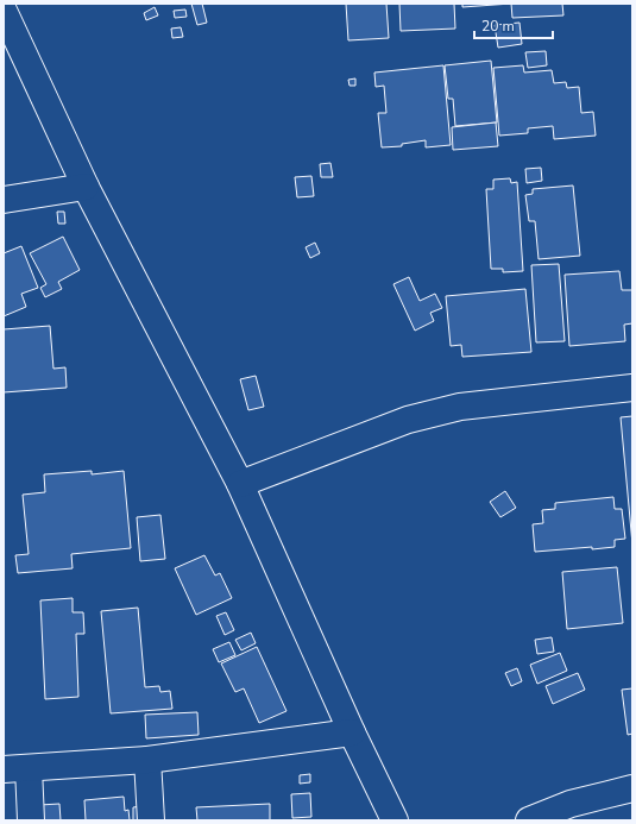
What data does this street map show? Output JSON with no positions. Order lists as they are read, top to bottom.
{
  "scale_bar": "20 m"
}
